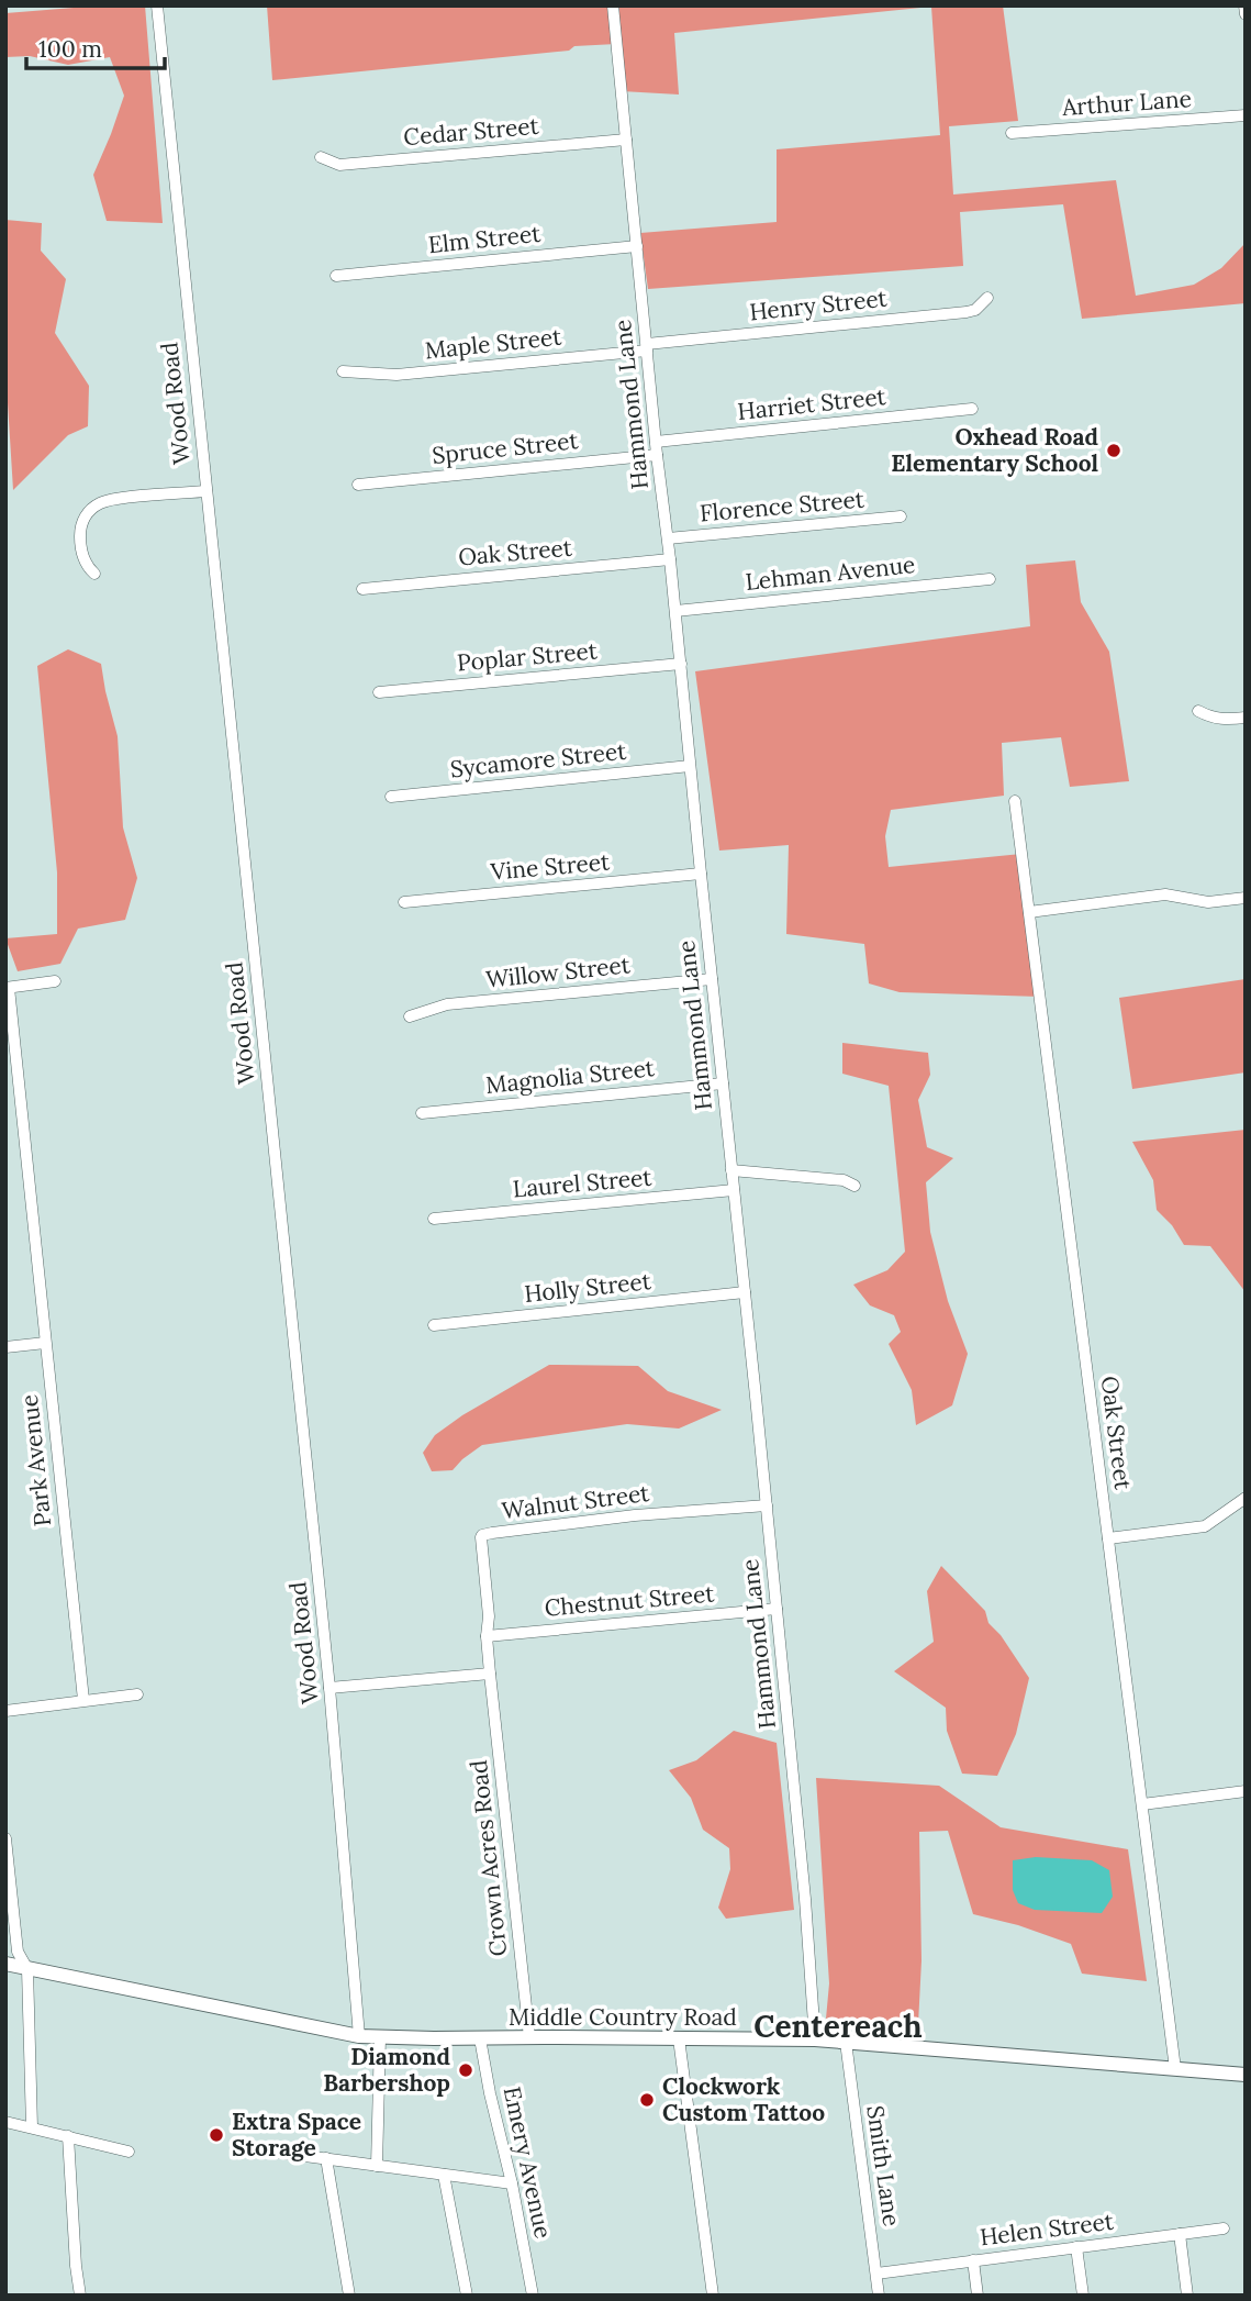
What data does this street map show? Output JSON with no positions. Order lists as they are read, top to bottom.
{
  "streets": {
    "main road": ["Middle Country Road"],
    "street": [
      "Arthur Lane",
      "Cedar Street",
      "Elm Street",
      "Henry Street",
      "Maple Street",
      "Wood Road",
      "Hammond Lane",
      "Harriet Street",
      "Spruce Street",
      "Florence Street",
      "Oak Street",
      "Lehman Avenue",
      "Poplar Street",
      "Sycamore Street",
      "Vine Street",
      "Willow Street",
      "Magnolia Street",
      "Laurel Street",
      "Holly Street",
      "Park Avenue",
      "Walnut Street",
      "Chestnut Street",
      "Crown Acres Road",
      "Emery Avenue",
      "Smith Lane",
      "Helen Street"
    ]
  },
  "crossings": [
    ["Cedar Street", "Hammond Lane"],
    ["Elm Street", "Hammond Lane"],
    ["Henry Street", "Maple Street"],
    ["Henry Street", "Hammond Lane"],
    ["Maple Street", "Hammond Lane"],
    ["Wood Road", "Middle Country Road"],
    ["Hammond Lane", "Harriet Street"],
    ["Hammond Lane", "Spruce Street"],
    ["Hammond Lane", "Florence Street"],
    ["Hammond Lane", "Oak Street"],
    ["Hammond Lane", "Lehman Avenue"],
    ["Hammond Lane", "Poplar Street"],
    ["Hammond Lane", "Sycamore Street"],
    ["Hammond Lane", "Vine Street"],
    ["Hammond Lane", "Willow Street"],
    ["Hammond Lane", "Magnolia Street"],
    ["Hammond Lane", "Laurel Street"],
    ["Hammond Lane", "Holly Street"],
    ["Hammond Lane", "Walnut Street"],
    ["Hammond Lane", "Chestnut Street"],
    ["Hammond Lane", "Middle Country Road"],
    ["Oak Street", "Middle Country Road"],
    ["Walnut Street", "Chestnut Street"],
    ["Walnut Street", "Crown Acres Road"],
    ["Crown Acres Road", "Middle Country Road"],
    ["Middle Country Road", "Emery Avenue"],
    ["Middle Country Road", "Smith Lane"],
    ["Smith Lane", "Helen Street"]
  ],
  "districts": ["Centereach"],
  "places": [
    "Oxhead Road Elementary School",
    "Diamond Barbershop",
    "Clockwork Custom Tattoo",
    "Extra Space Storage"
  ],
  "scale_bar": "100 m"
}
